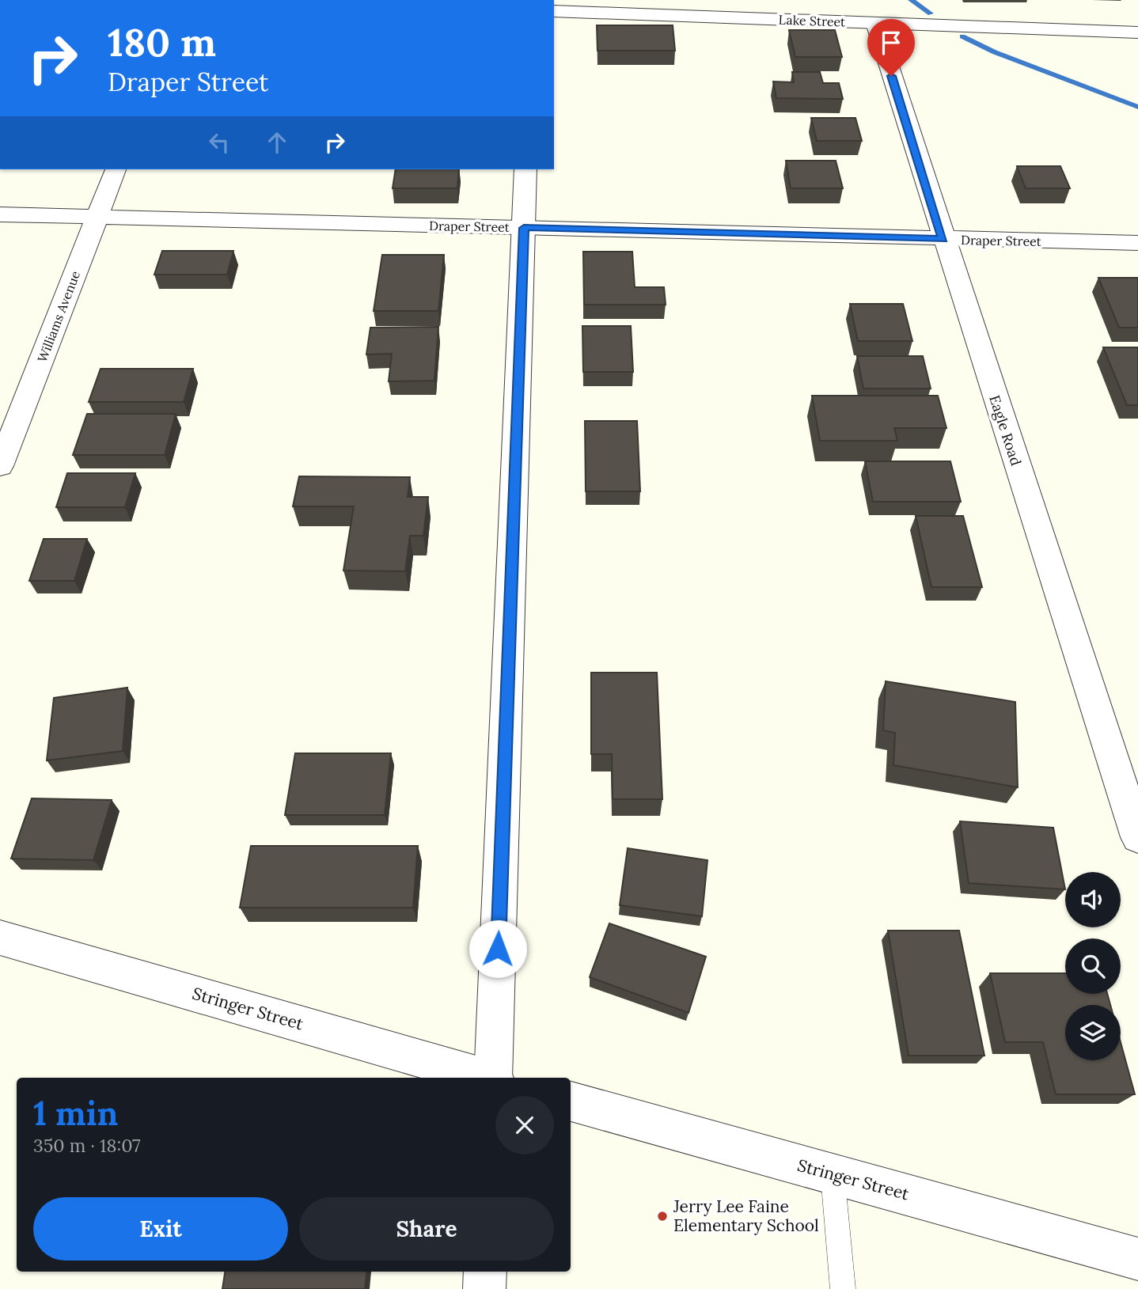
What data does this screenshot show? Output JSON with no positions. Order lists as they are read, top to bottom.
{
  "streets": {
    "street": [
      "Lake Street",
      "Draper Street",
      "Williams Avenue",
      "Eagle Road",
      "Stringer Street"
    ]
  },
  "crossings": [
    ["Lake Street", "Eagle Road"],
    ["Draper Street", "Williams Avenue"],
    ["Draper Street", "Eagle Road"]
  ],
  "places": ["Jerry Lee Faine Elementary School"],
  "page": {
    "turn": ["180 m", "Draper Street"],
    "heading": ["1 min", "350 m · 18:07"],
    "buttons": ["Exit", "Share"]
  }
}
